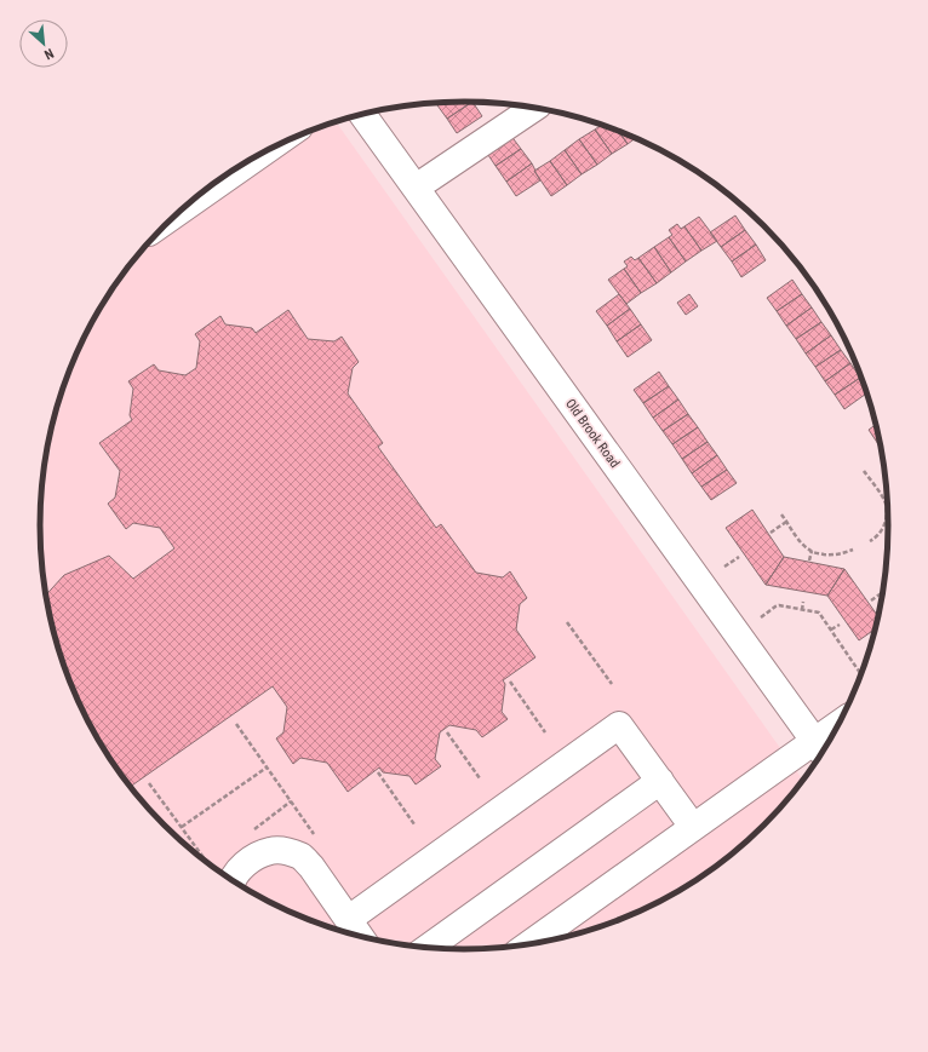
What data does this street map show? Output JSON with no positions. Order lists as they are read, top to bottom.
{
  "streets": {
    "street": ["Old Brook Road"]
  },
  "north": "bottom right"
}
